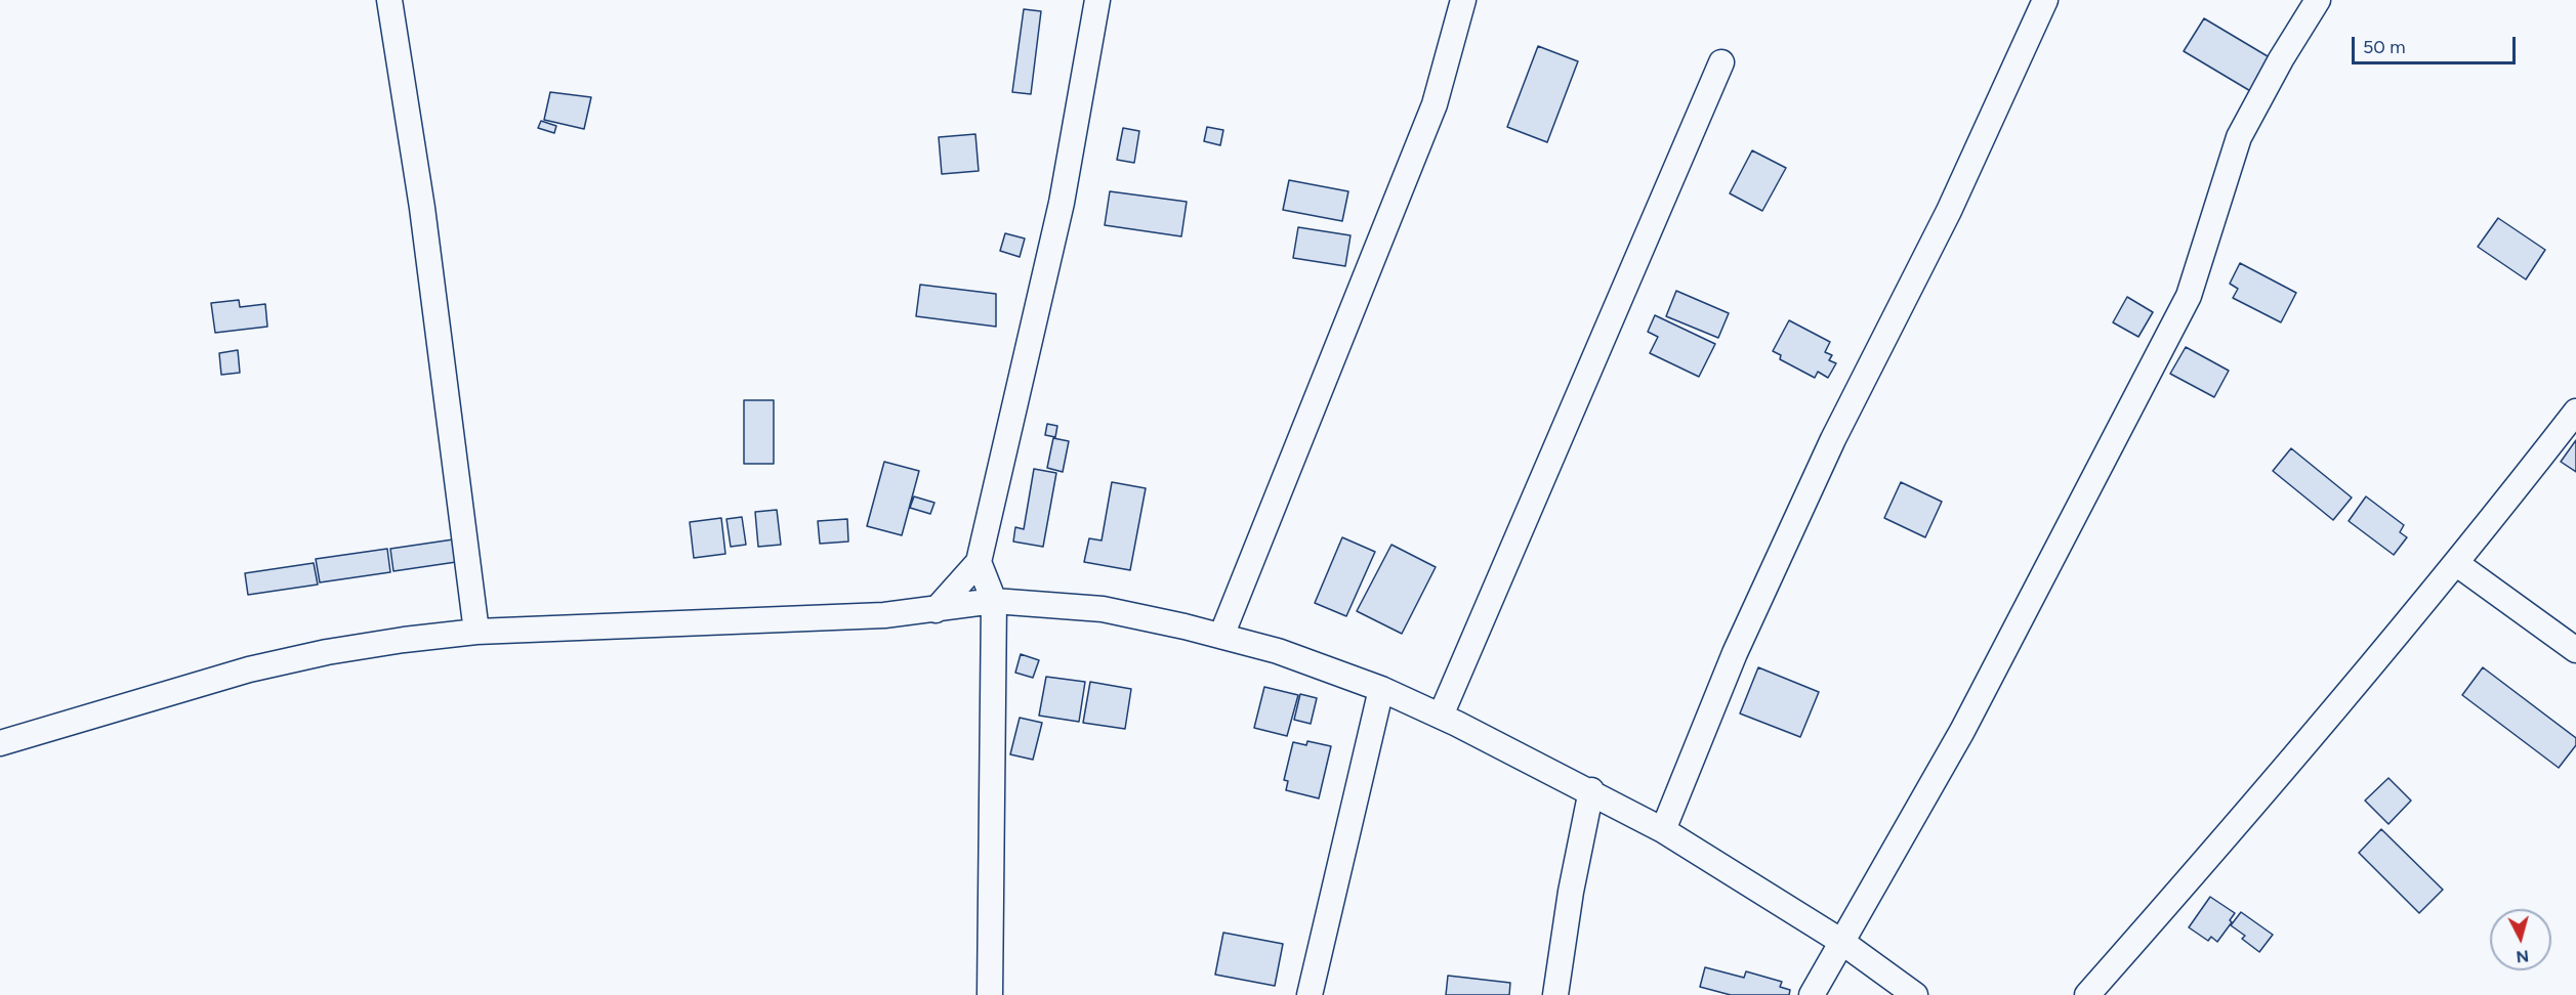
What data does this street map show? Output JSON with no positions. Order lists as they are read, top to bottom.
{
  "scale_bar": "50 m",
  "north": "bottom"
}
